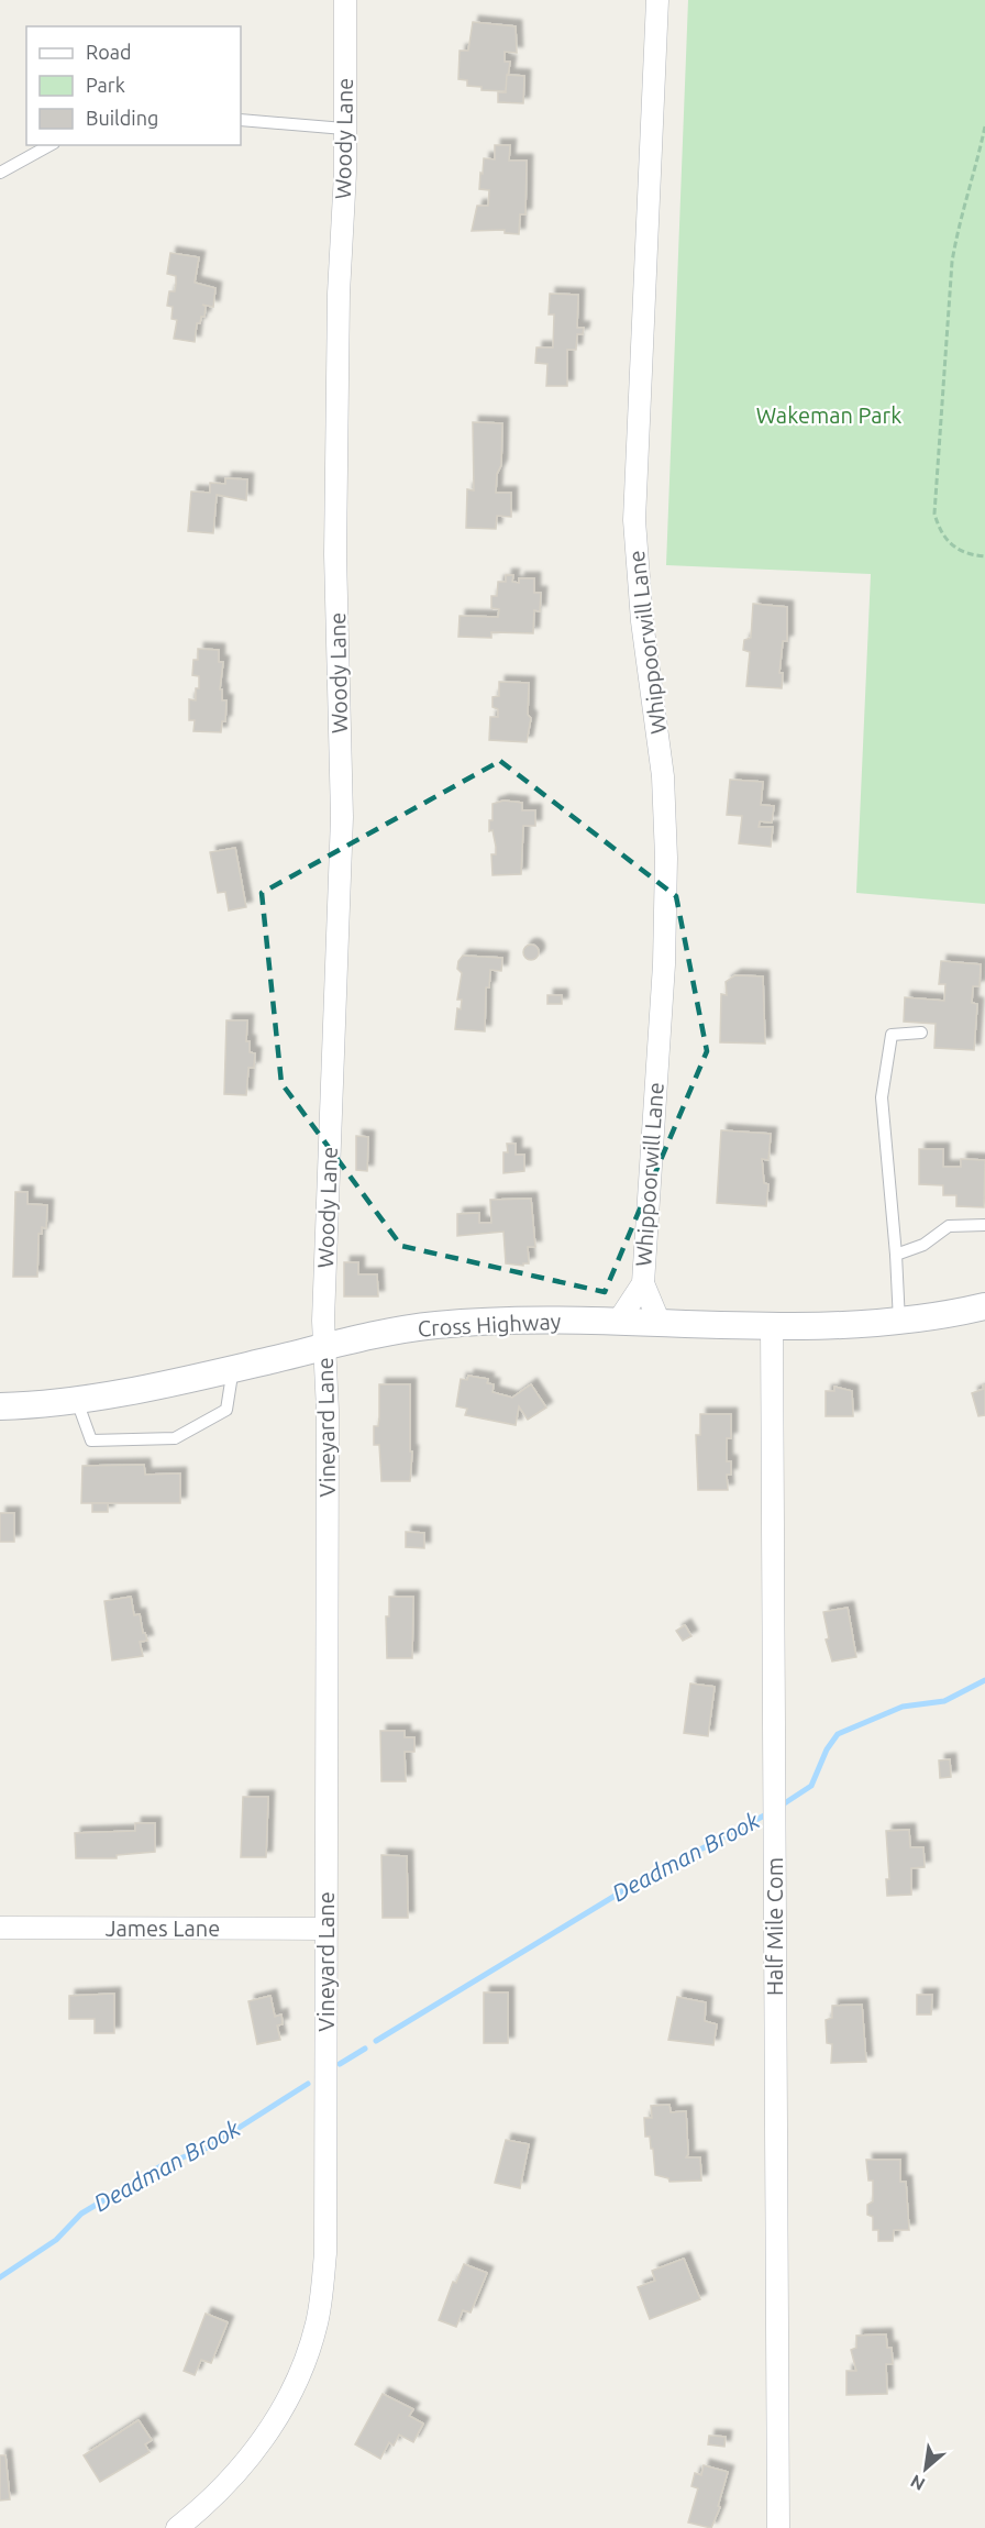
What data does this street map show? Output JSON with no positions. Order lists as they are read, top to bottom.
{
  "streets": {
    "street": [
      "Woody Lane",
      "Whippoorwill Lane",
      "Cross Highway",
      "Vineyard Lane",
      "Half Mile Com",
      "James Lane"
    ]
  },
  "crossings": [
    ["Woody Lane", "Cross Highway"],
    ["Woody Lane", "Vineyard Lane"],
    ["Whippoorwill Lane", "Cross Highway"],
    ["Cross Highway", "Vineyard Lane"],
    ["Cross Highway", "Half Mile Com"],
    ["Vineyard Lane", "James Lane"]
  ],
  "water": ["Deadman Brook"],
  "parks": ["Wakeman Park"],
  "legend": ["Road", "Park", "Building"],
  "north": "bottom left"
}
